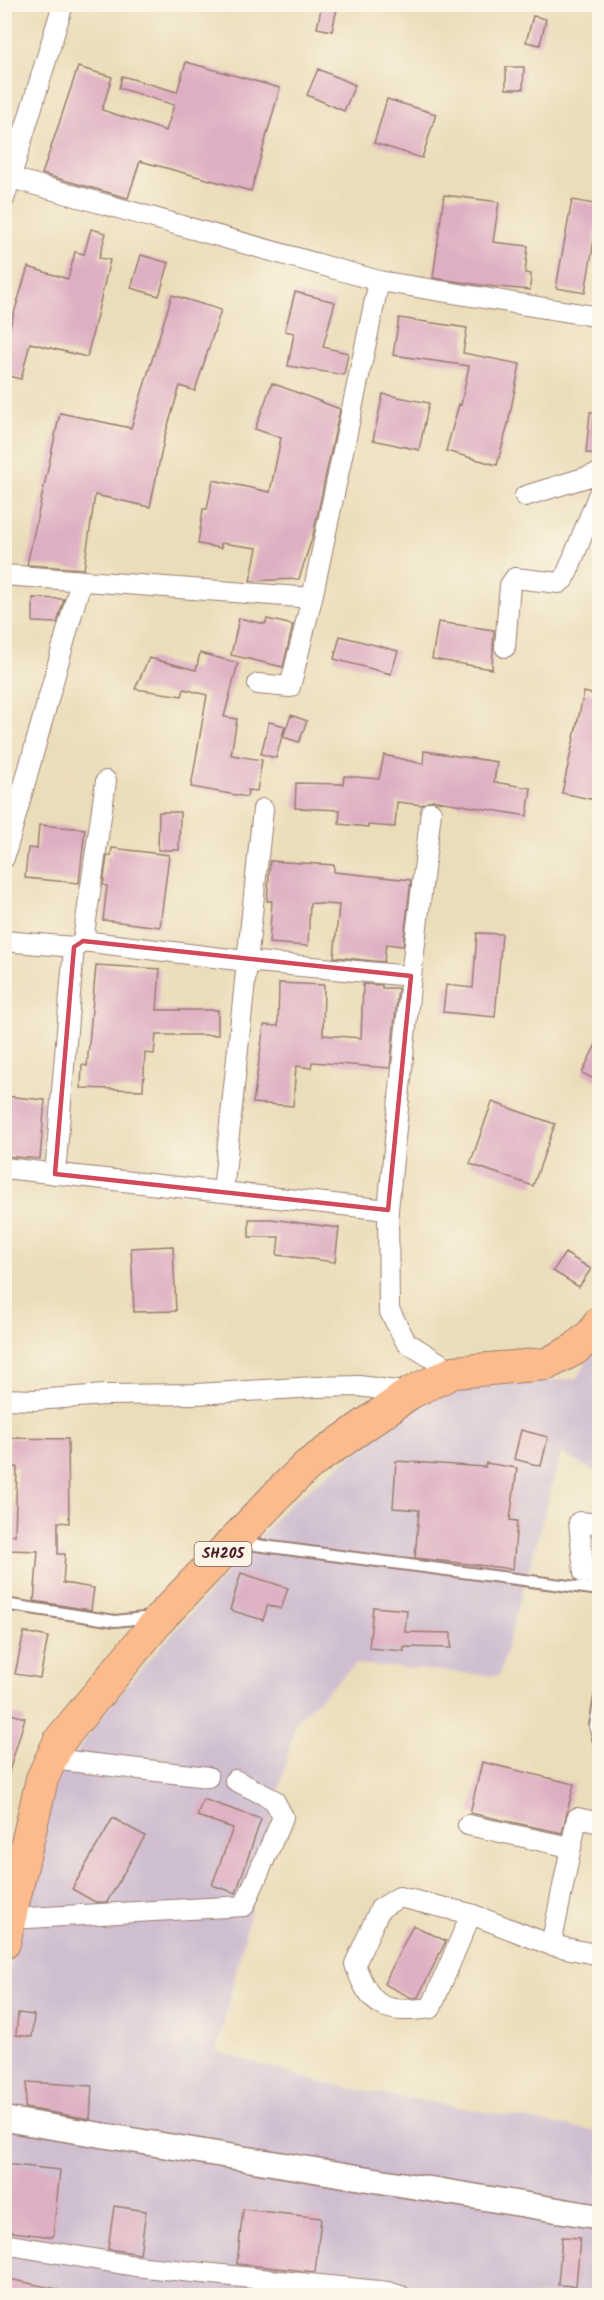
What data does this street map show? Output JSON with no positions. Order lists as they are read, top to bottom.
{
  "streets": {
    "main road": ["SH205"]
  }
}
